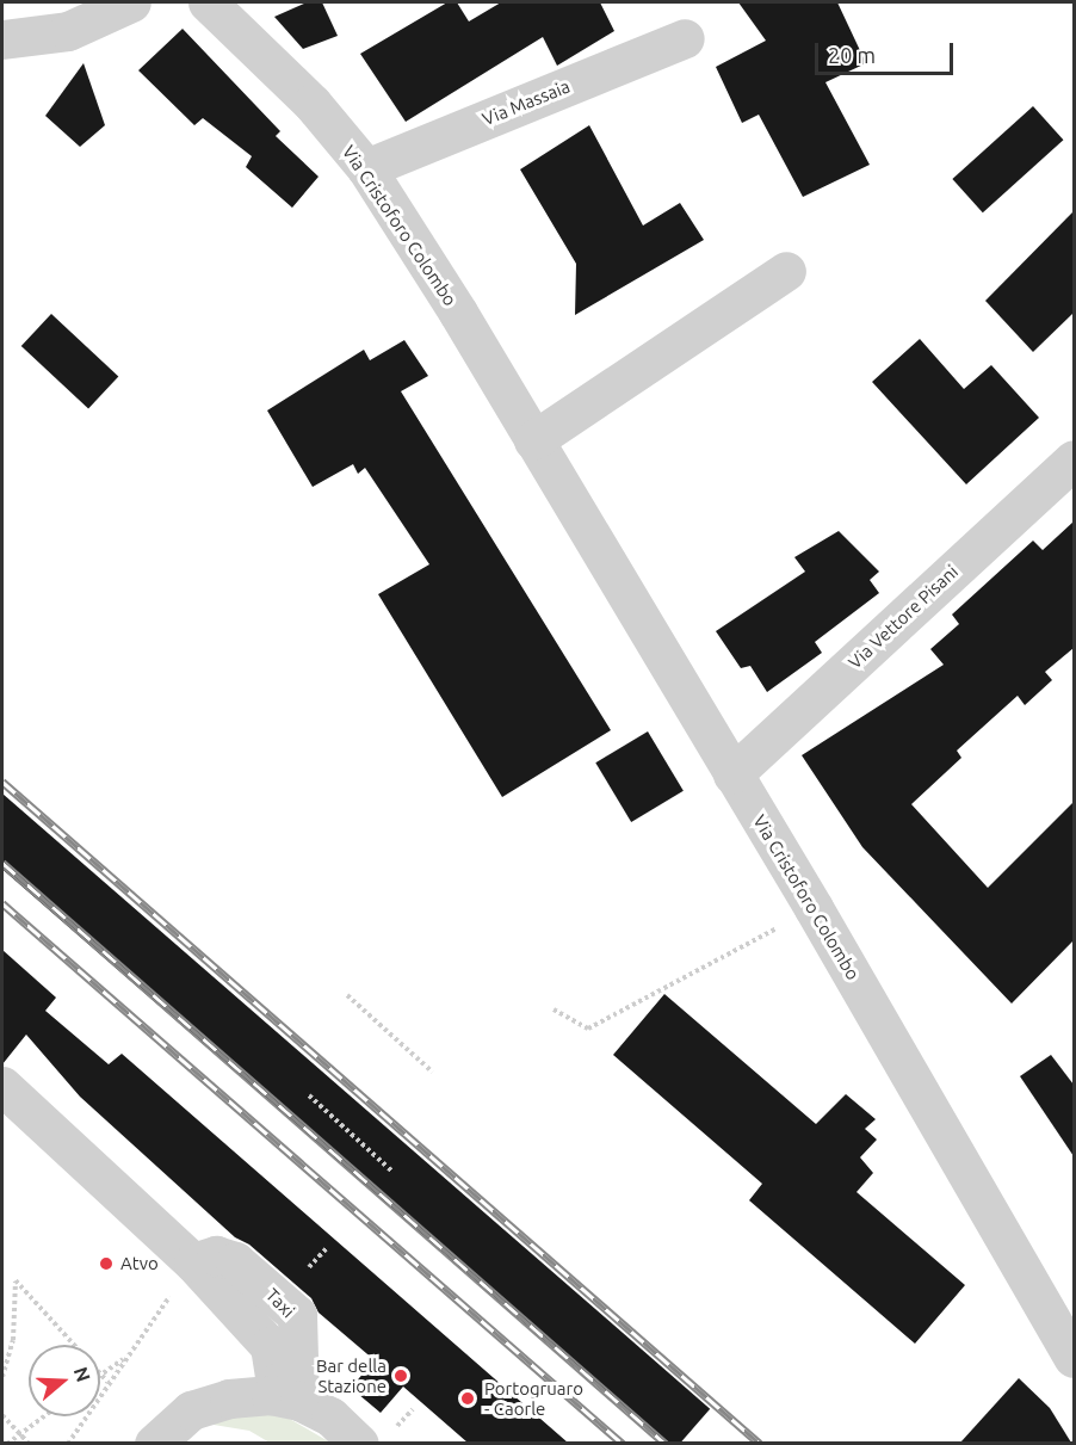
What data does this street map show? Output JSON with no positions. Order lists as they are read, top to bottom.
{
  "streets": {
    "street": [
      "Via Massaia",
      "Via Cristoforo Colombo",
      "Via Vettore Pisani",
      "Taxi"
    ]
  },
  "crossings": [
    ["Via Massaia", "Via Cristoforo Colombo"],
    ["Via Cristoforo Colombo", "Via Vettore Pisani"]
  ],
  "places": ["Atvo", "Bar della Stazione", "Portogruaro - Caorle"],
  "scale_bar": "20 m",
  "north": "right"
}
